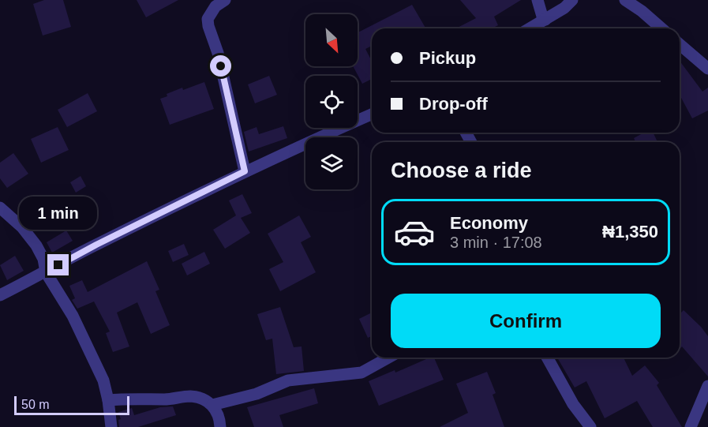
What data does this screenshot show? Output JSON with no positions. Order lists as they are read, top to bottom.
{
  "scale_bar": "50 m",
  "north": "bottom right",
  "page": {
    "banner": ["Pickup", "Drop-off"],
    "heading": "Choose a ride",
    "bubble": "1 min",
    "list": [
      {
        "name": "Economy",
        "note": "3 min · 17:08",
        "value": "₦1,350"
      }
    ],
    "buttons": "Confirm",
    "scale": "50 m"
  }
}
